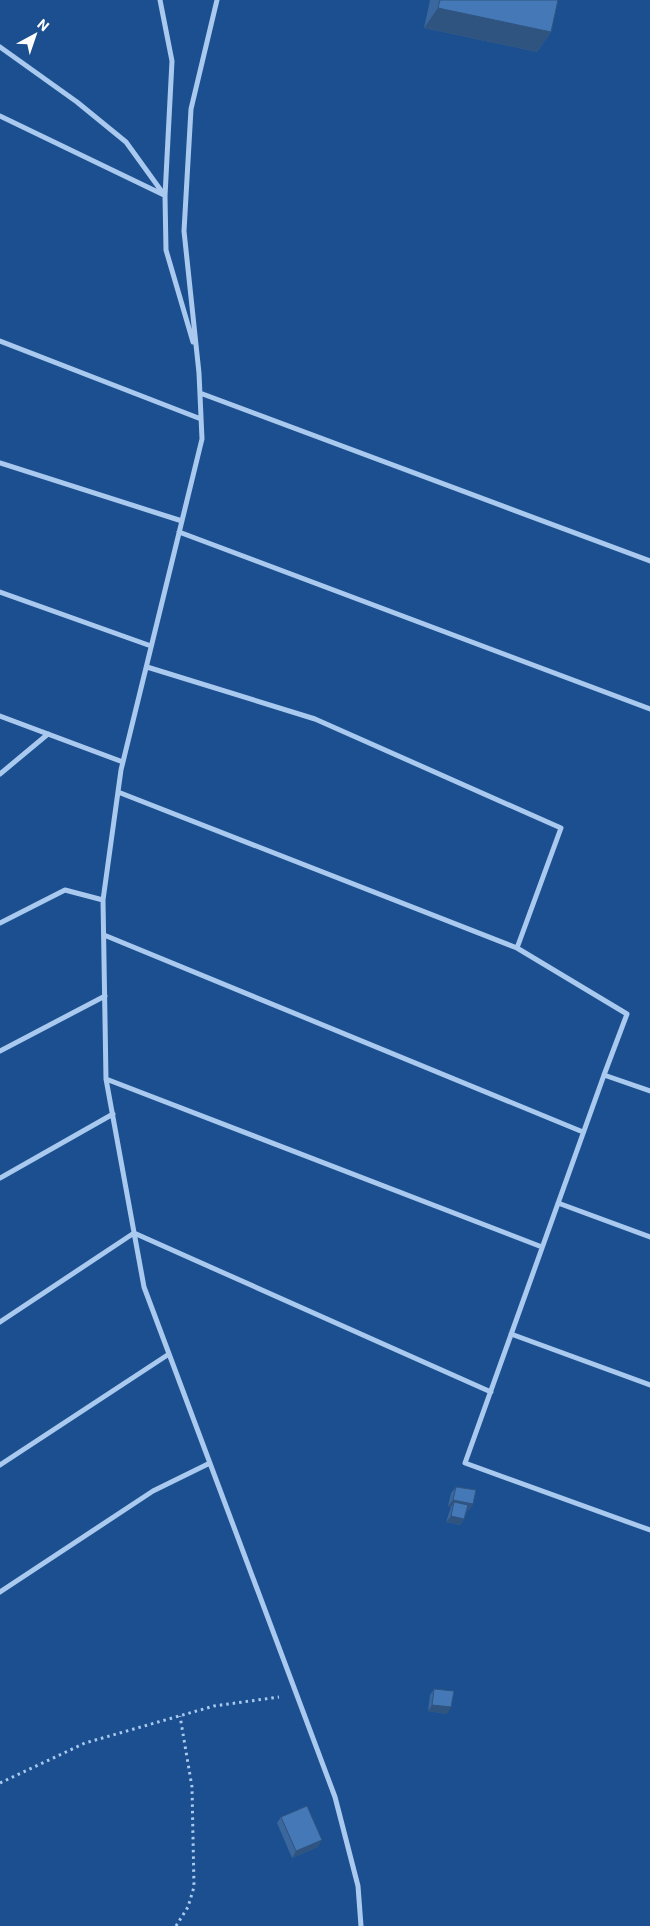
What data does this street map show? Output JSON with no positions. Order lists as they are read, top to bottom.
{
  "north": "top right"
}
